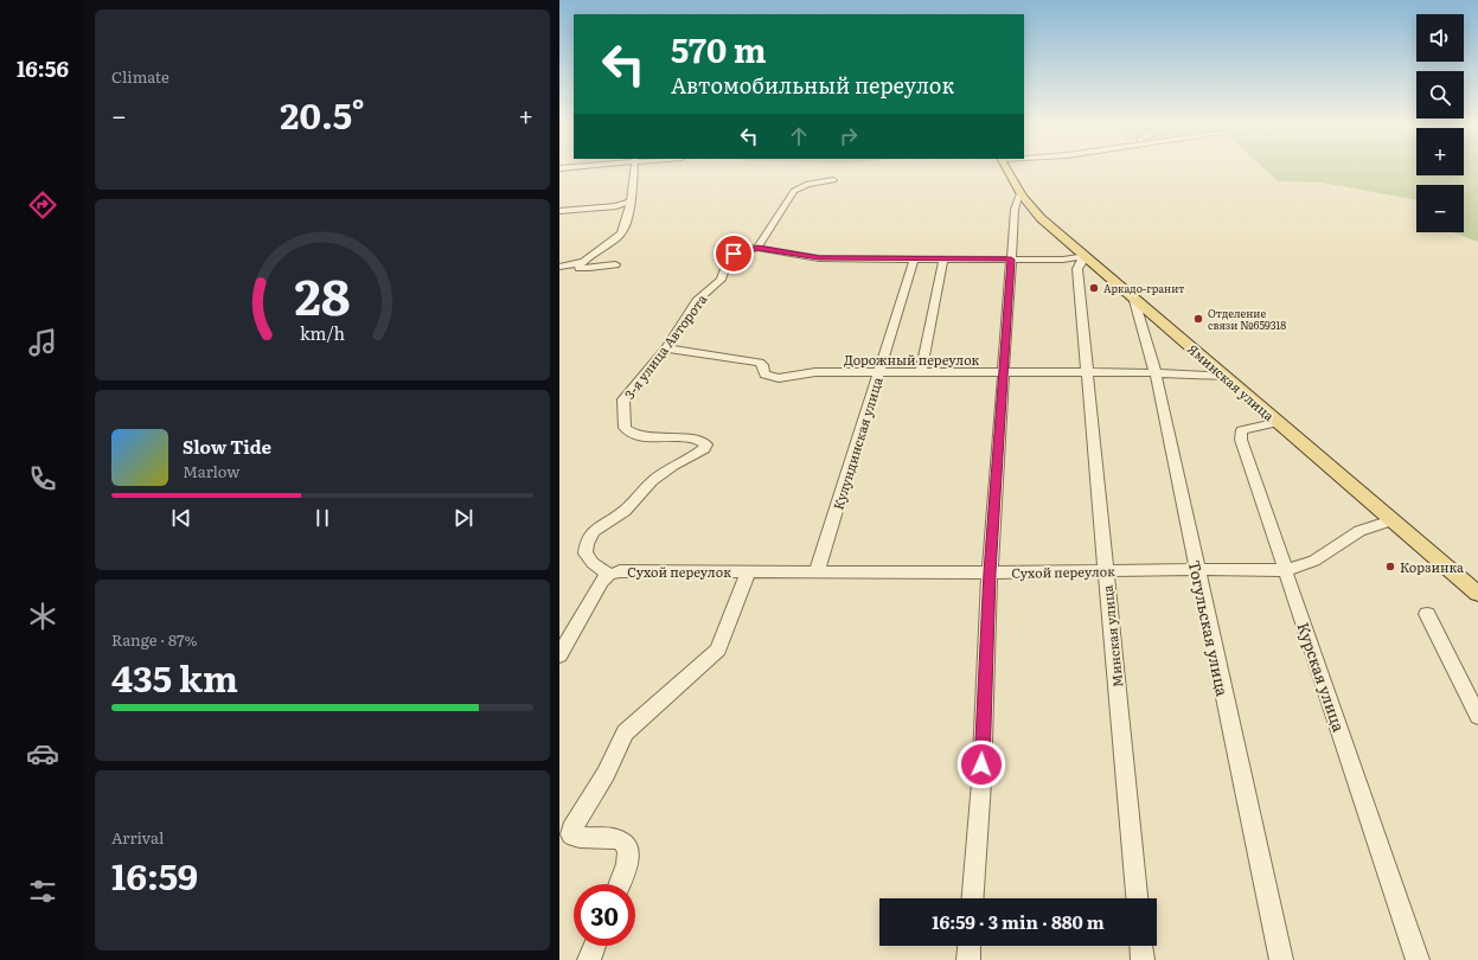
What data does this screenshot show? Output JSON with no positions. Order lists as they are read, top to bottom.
{
  "streets": {
    "main road": ["Яминская улица"],
    "street": [
      "3-я улица Авторота",
      "Дорожный переулок",
      "Кулундинская улица",
      "Сухой переулок",
      "Тогульская улица",
      "Минская улица",
      "Курская улица"
    ]
  },
  "crossings": [
    ["3-я улица Авторота", "Дорожный переулок"],
    ["3-я улица Авторота", "Сухой переулок"],
    ["Дорожный переулок", "Яминская улица"],
    ["Дорожный переулок", "Кулундинская улица"],
    ["Дорожный переулок", "Тогульская улица"],
    ["Дорожный переулок", "Минская улица"],
    ["Яминская улица", "Сухой переулок"],
    ["Яминская улица", "Тогульская улица"],
    ["Яминская улица", "Минская улица"],
    ["Яминская улица", "Курская улица"],
    ["Кулундинская улица", "Сухой переулок"],
    ["Сухой переулок", "Тогульская улица"],
    ["Сухой переулок", "Минская улица"],
    ["Сухой переулок", "Курская улица"]
  ],
  "places": ["Аркадо-гранит", "Отделение связи №659318", "Корзинка"],
  "page": {
    "tabs": "16:56",
    "tile": [
      "Climate",
      ["Range · 87%", "435 km"],
      ["Arrival", "16:59"]
    ],
    "map_buttons": ["+", "−"],
    "turn": ["570 m", "Автомобильный переулок"],
    "heat": ["−", "20.5°", "+"],
    "song": ["Slow Tide", "Marlow"],
    "limit": "30",
    "trip": "16:59 · 3 min · 880 m",
    "gauge": ["28", "km/h"]
  }
}
